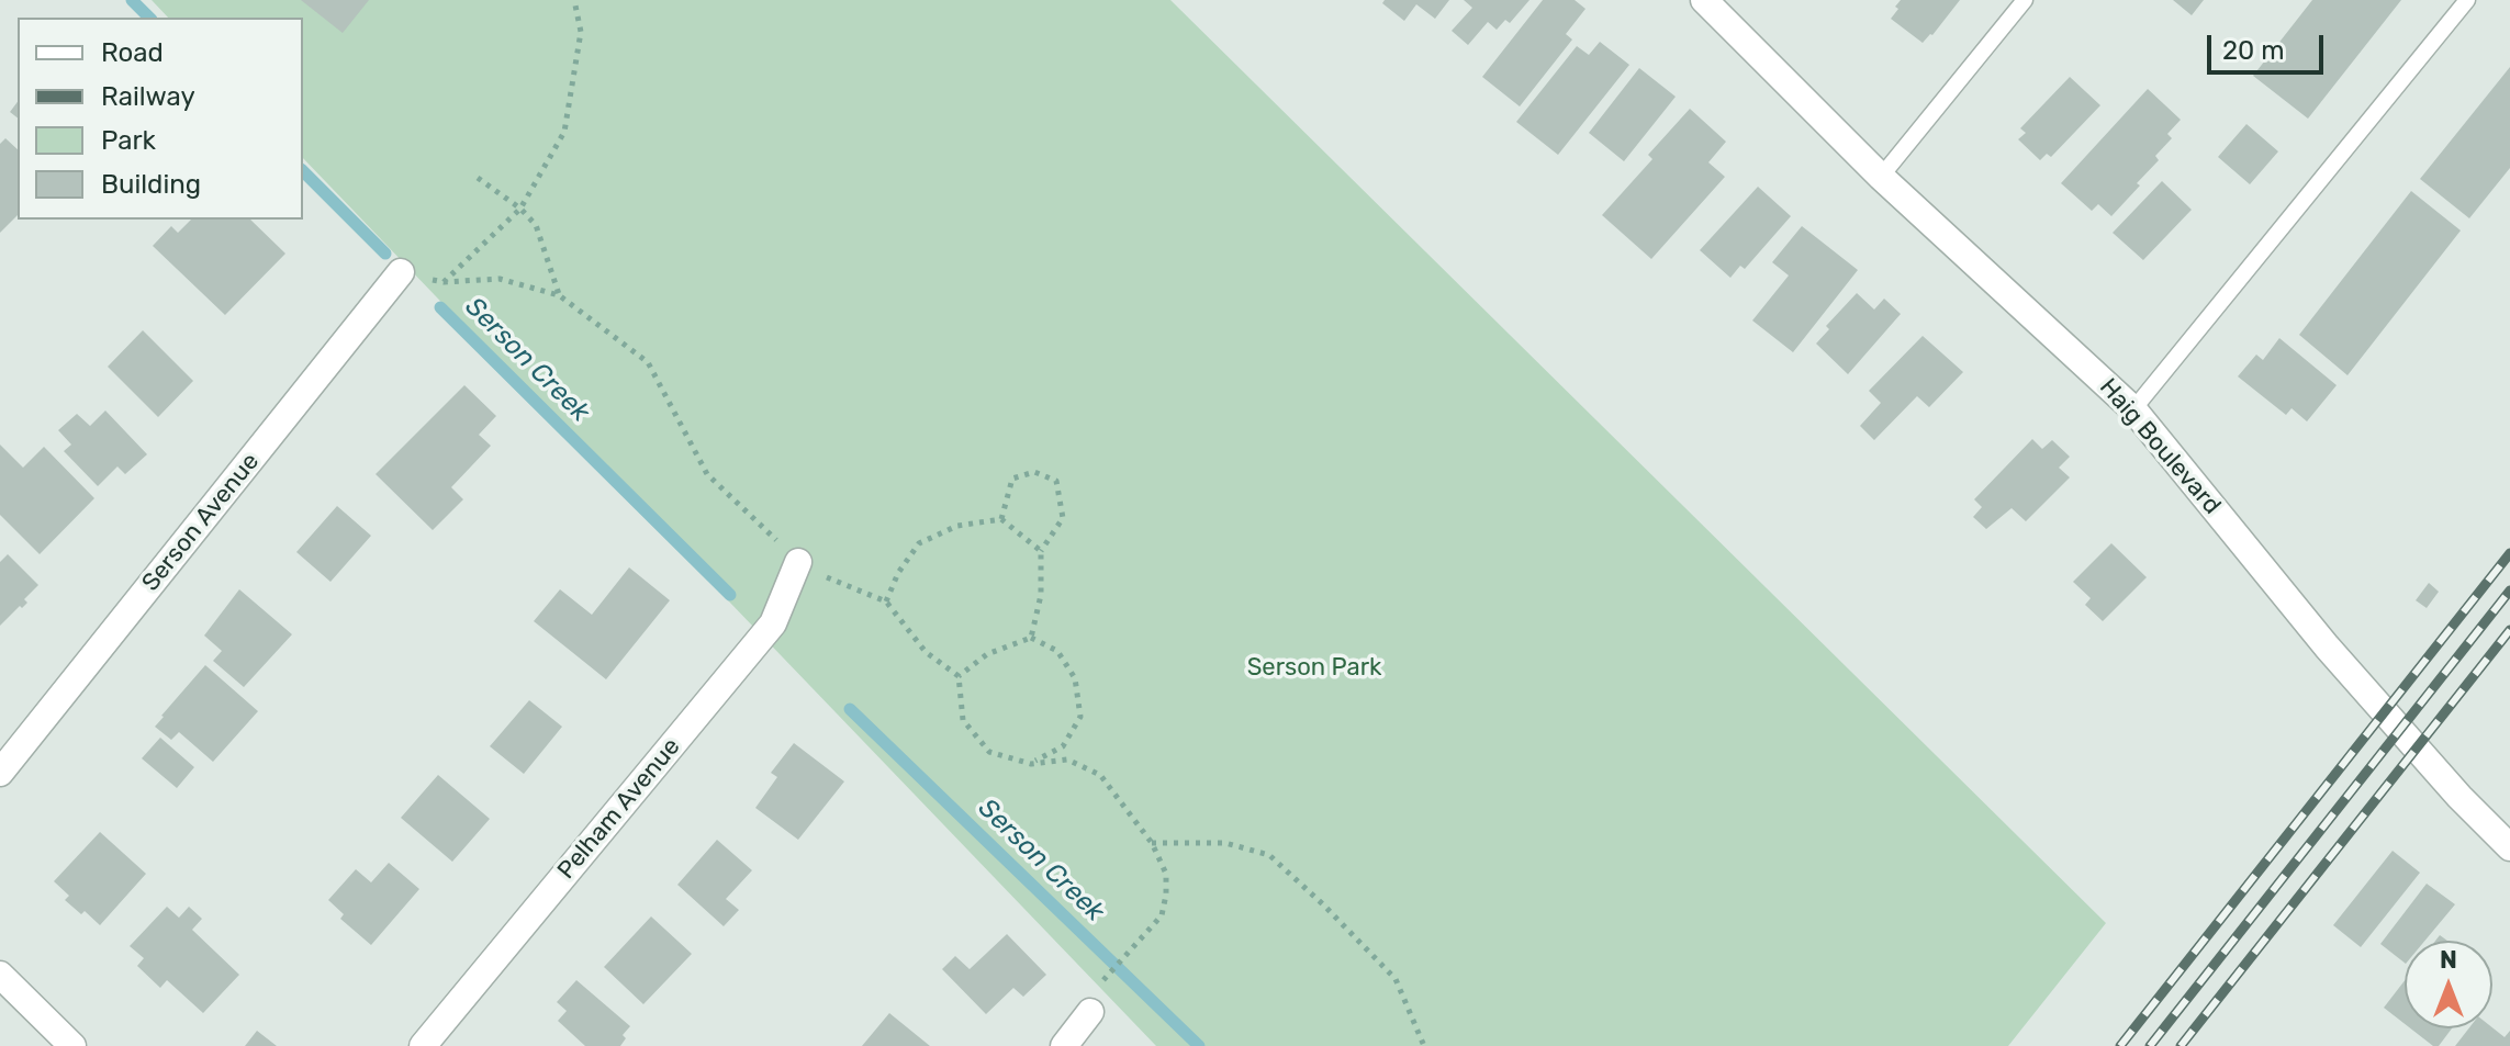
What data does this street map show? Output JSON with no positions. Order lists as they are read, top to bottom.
{
  "streets": {
    "street": ["Haig Boulevard", "Serson Avenue", "Pelham Avenue"]
  },
  "water": ["Serson Creek"],
  "parks": ["Serson Park"],
  "legend": [
    "Road",
    "Railway",
    "Park",
    "Building"
  ],
  "scale_bar": "20 m",
  "north": "top"
}
